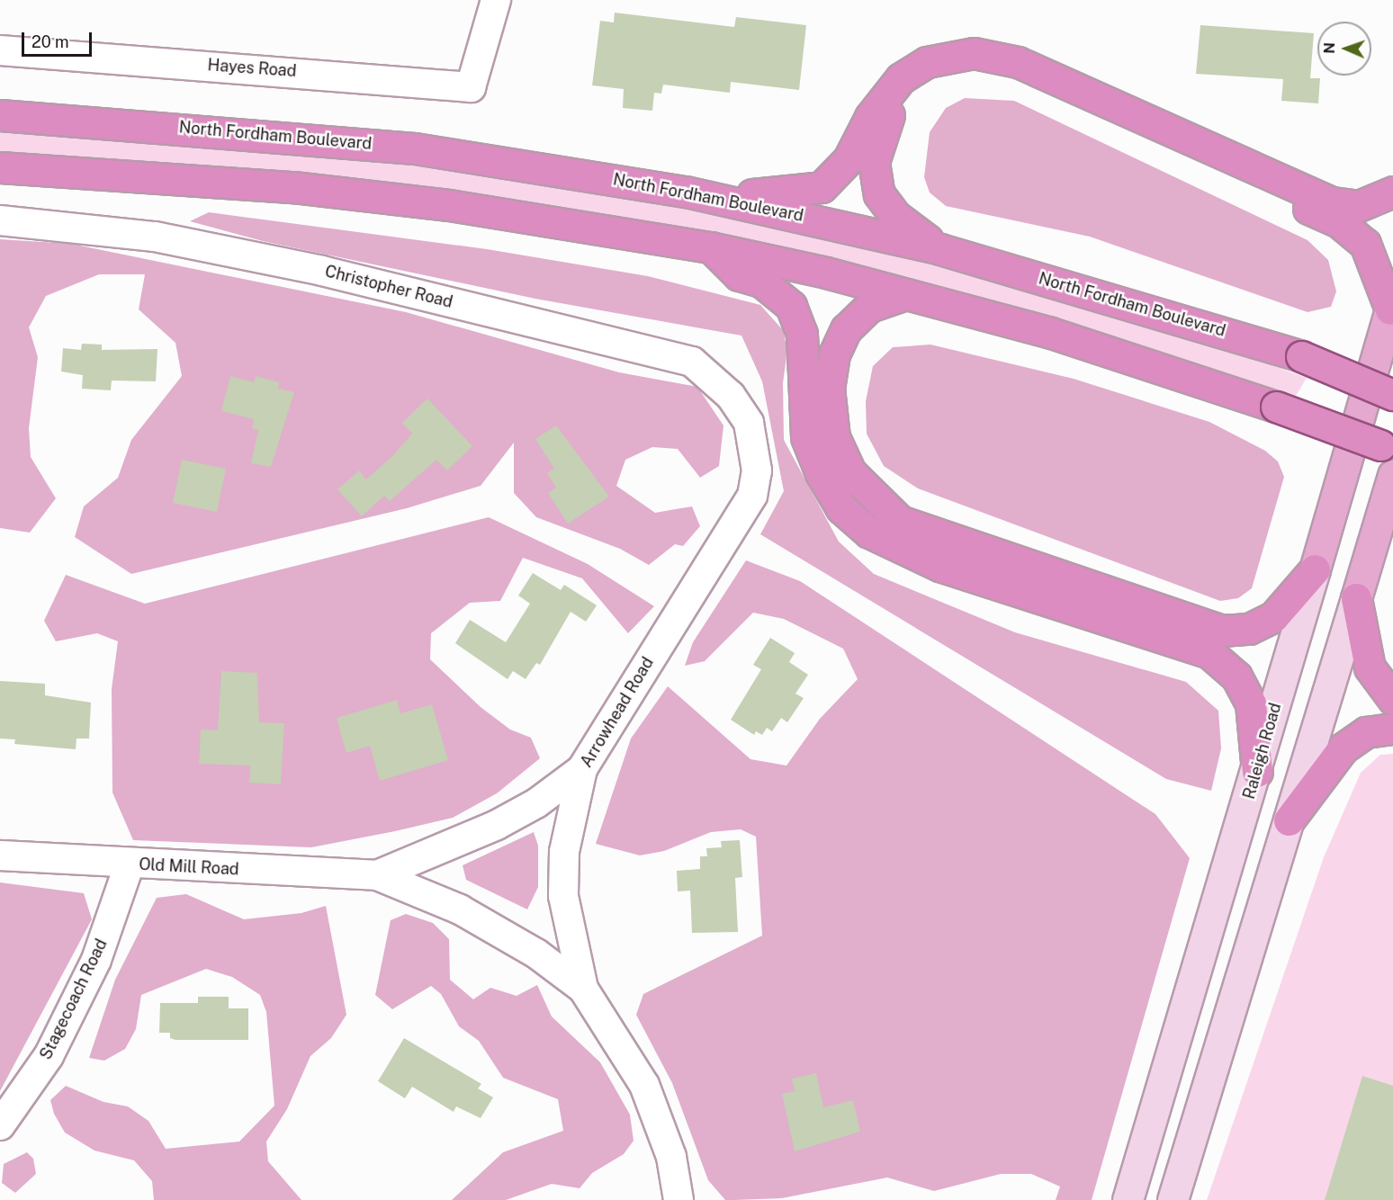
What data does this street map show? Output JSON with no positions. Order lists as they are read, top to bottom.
{
  "streets": {
    "highway": ["North Fordham Boulevard"],
    "main road": ["Raleigh Road"],
    "street": [
      "Hayes Road",
      "Christopher Road",
      "Arrowhead Road",
      "Old Mill Road",
      "Stagecoach Road"
    ]
  },
  "crossings": [
    ["Christopher Road", "Arrowhead Road"],
    ["Arrowhead Road", "Old Mill Road"],
    ["Old Mill Road", "Stagecoach Road"]
  ],
  "scale_bar": "20 m",
  "north": "left"
}
